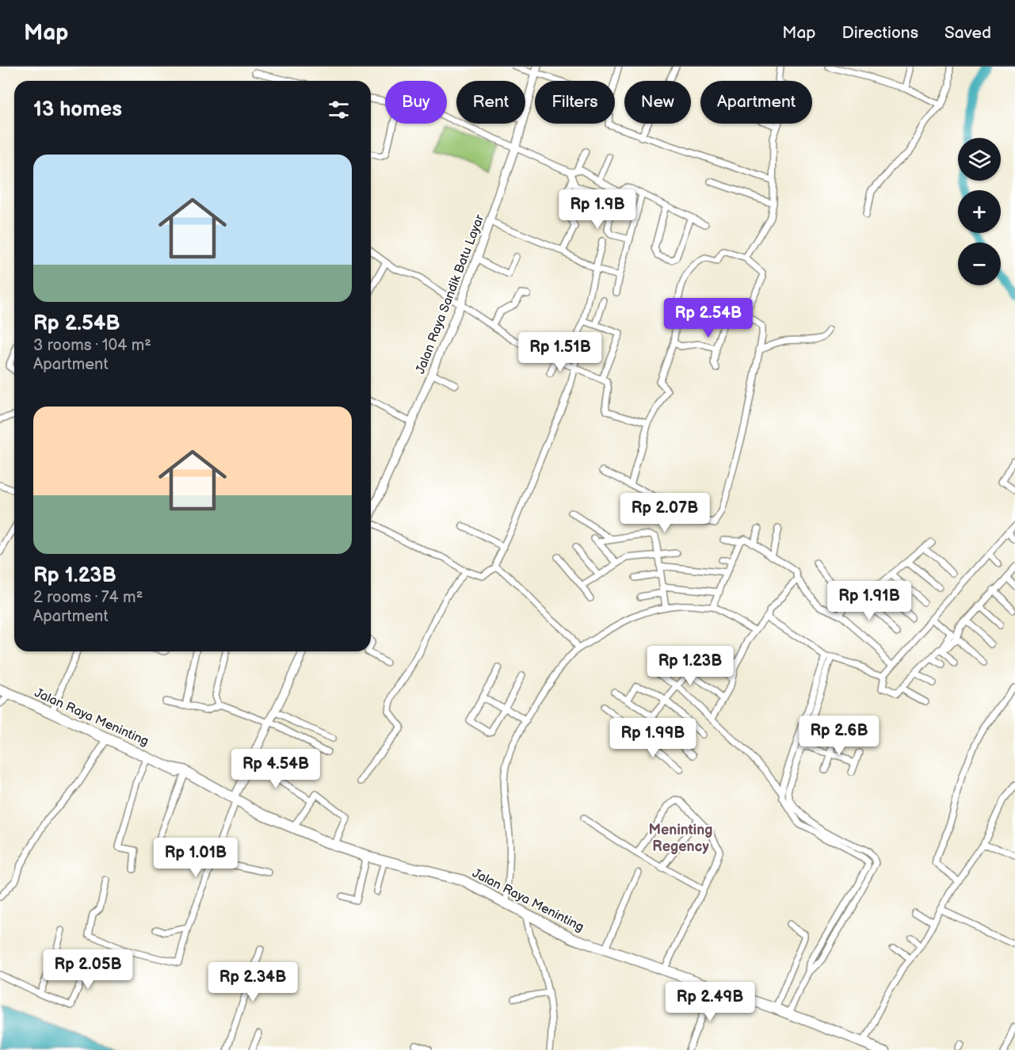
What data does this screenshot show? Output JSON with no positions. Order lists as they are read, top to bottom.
{
  "streets": {
    "highway": ["Jalan Raya Meninting"],
    "main road": ["Jalan Raya Sandik Batu Layar"]
  },
  "districts": ["Meninting Regency"],
  "page": {
    "header": "Map",
    "nav": ["Map", "Directions", "Saved"],
    "chip": [
      "Buy",
      "Rent",
      "Filters",
      "New",
      "Apartment"
    ],
    "heading": "13 homes",
    "map_buttons": ["+", "−"],
    "list": [
      {
        "name": "Rp 2.54B",
        "note": "3 rooms · 104 m² · Apartment"
      },
      {
        "name": "Rp 1.23B",
        "note": "2 rooms · 74 m² · Apartment"
      }
    ],
    "price": [
      "Rp 1.9B",
      "Rp 2.54B",
      "Rp 1.51B",
      "Rp 2.07B",
      "Rp 1.91B",
      "Rp 1.23B",
      "Rp 2.6B",
      "Rp 1.99B",
      "Rp 4.54B",
      "Rp 1.01B",
      "Rp 2.05B",
      "Rp 2.34B",
      "Rp 2.49B"
    ]
  }
}
